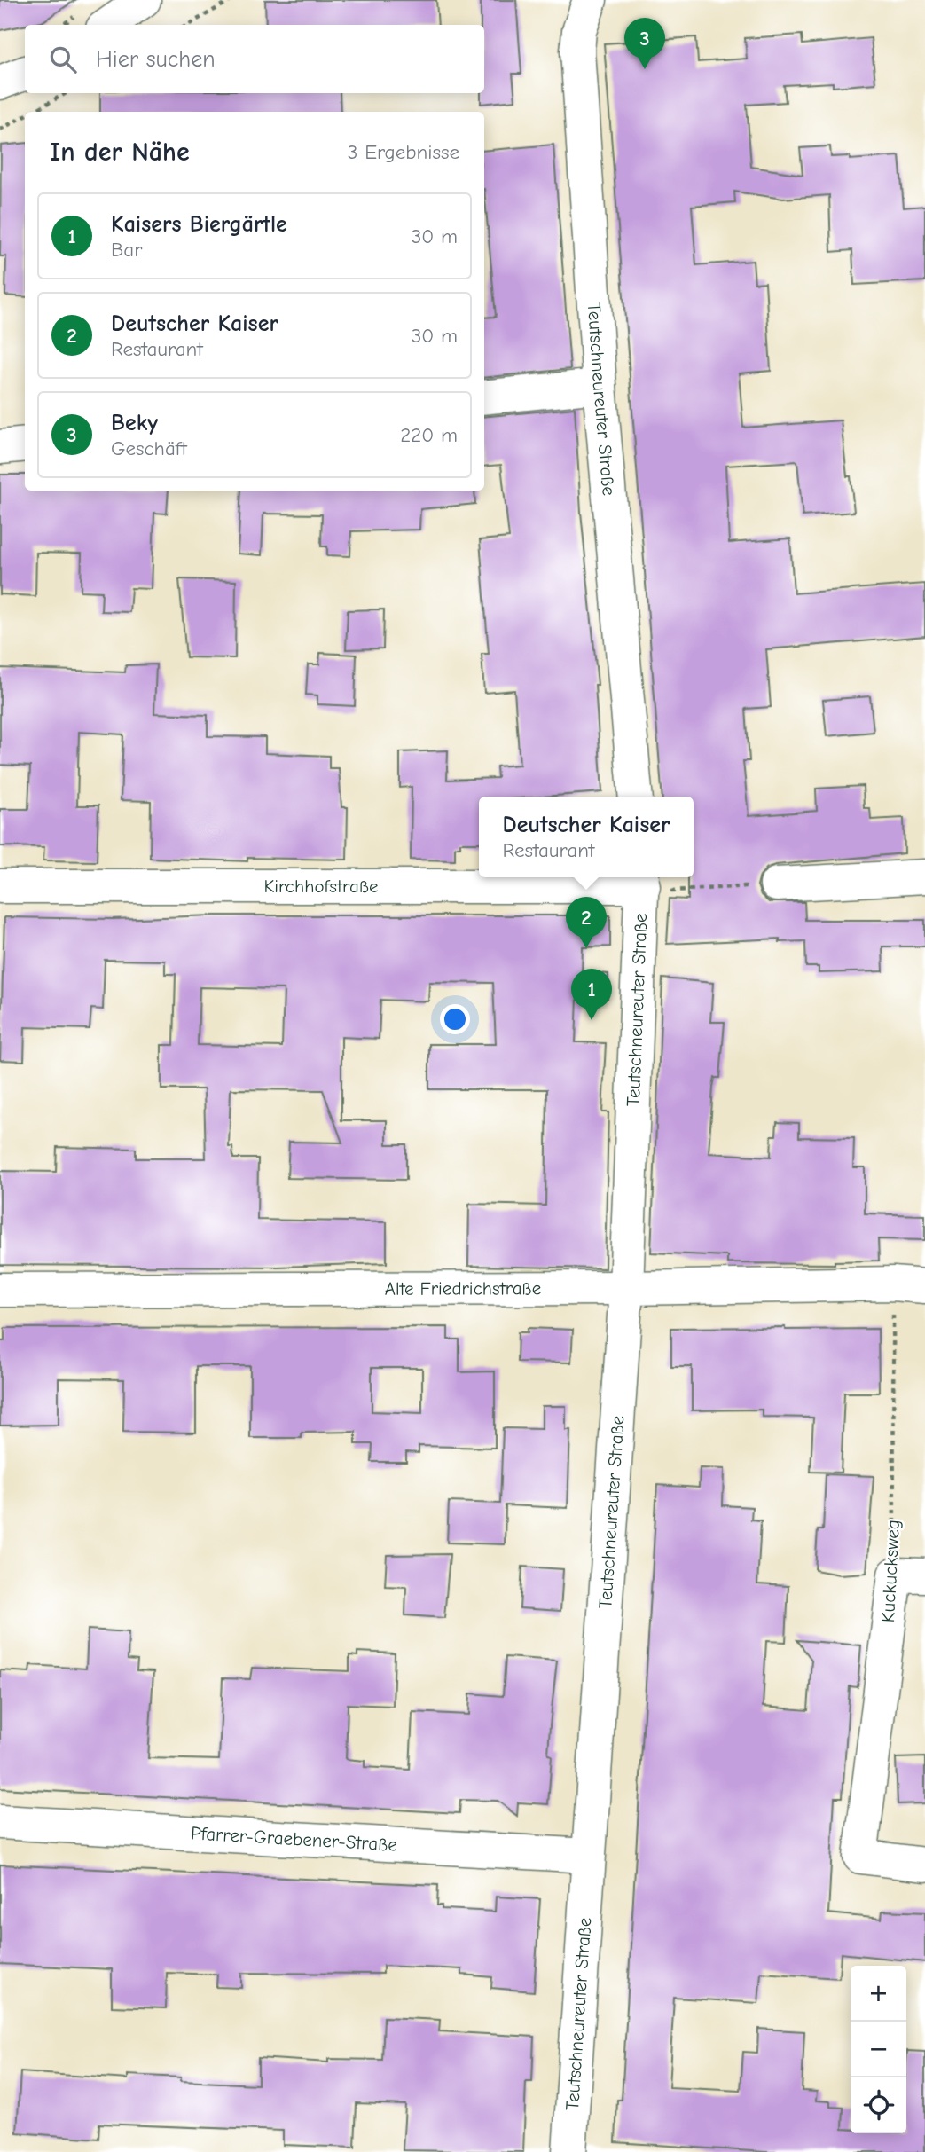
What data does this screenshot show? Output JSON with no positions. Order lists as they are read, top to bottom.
{
  "streets": {
    "street": [
      "Teutschneureuter Straße",
      "Kirchhofstraße",
      "Alte Friedrichstraße",
      "Kuckucksweg",
      "Pfarrer-Graebener-Straße"
    ]
  },
  "crossings": [
    ["Teutschneureuter Straße", "Kirchhofstraße"],
    ["Teutschneureuter Straße", "Alte Friedrichstraße"],
    ["Teutschneureuter Straße", "Pfarrer-Graebener-Straße"],
    ["Alte Friedrichstraße", "Kuckucksweg"]
  ],
  "page": {
    "pins": ["3", "2", "1"],
    "search": "Hier suchen",
    "heading": ["In der Nähe", "3 Ergebnisse"],
    "list": [
      {
        "mark": "1",
        "name": "Kaisers Biergärtle",
        "note": "Bar",
        "value": "30 m"
      },
      {
        "mark": "2",
        "name": "Deutscher Kaiser",
        "note": "Restaurant",
        "value": "30 m"
      },
      {
        "mark": "3",
        "name": "Beky",
        "note": "Geschäft",
        "value": "220 m"
      }
    ],
    "popup": ["Deutscher Kaiser", "Restaurant"],
    "map_buttons": ["+", "−"]
  }
}
